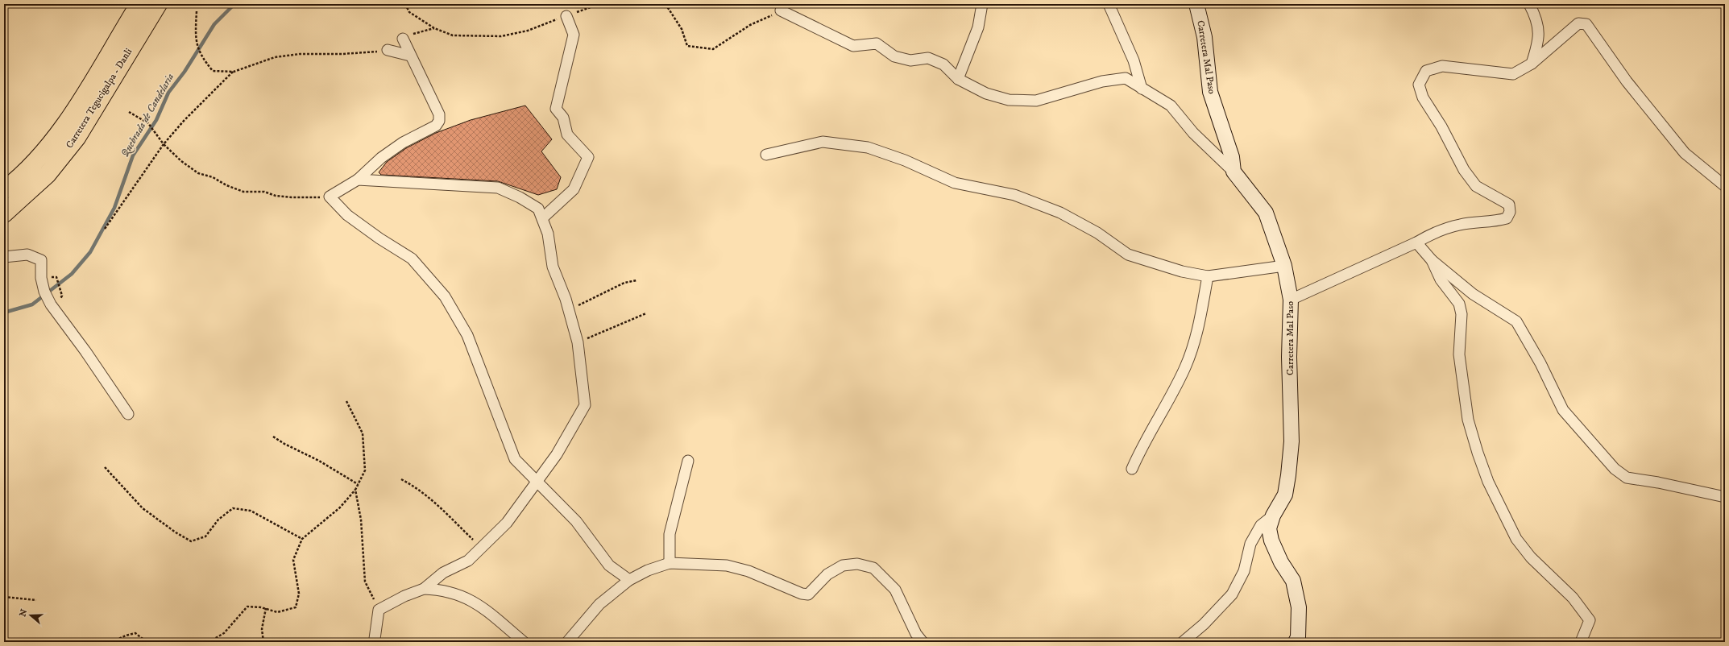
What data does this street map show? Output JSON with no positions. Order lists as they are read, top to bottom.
{
  "streets": {
    "highway": ["Carretera Tegucigalpa - Danli"],
    "street": ["Carretera Mal Paso"]
  },
  "water": ["Quebrada de Candelaria"],
  "north": "left"
}
